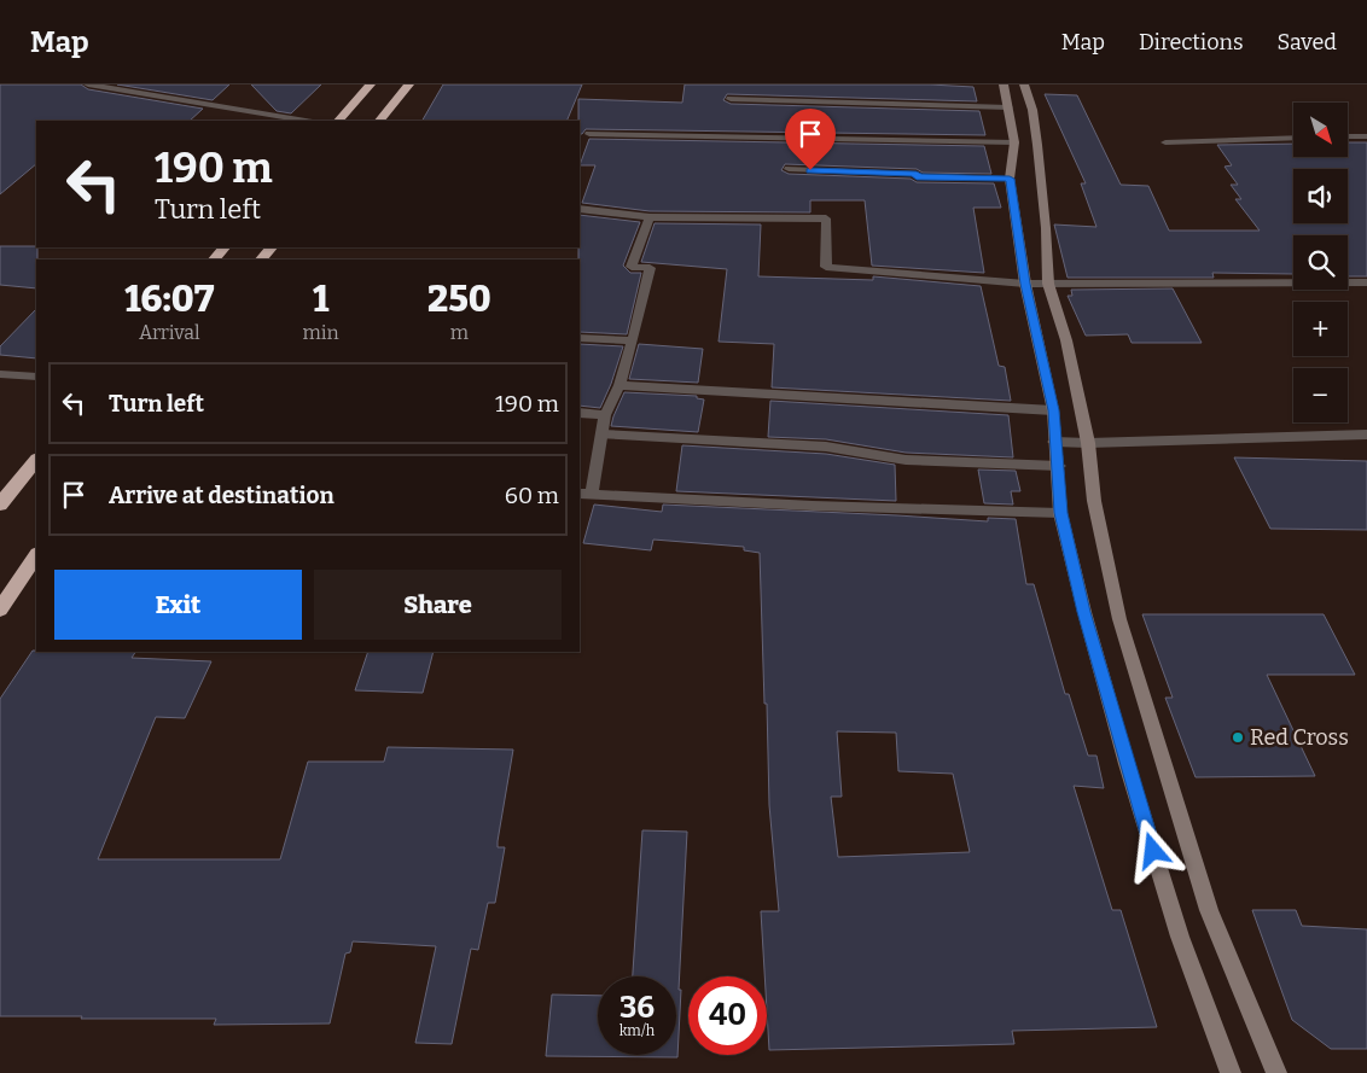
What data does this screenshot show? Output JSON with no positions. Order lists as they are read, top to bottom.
{
  "places": ["Red Cross"],
  "north": "bottom right",
  "page": {
    "header": "Map",
    "nav": ["Map", "Directions", "Saved"],
    "map_buttons": ["+", "−"],
    "turn": ["190 m", "Turn left"],
    "eta": [
      "16:07",
      "Arrival",
      "1",
      "min",
      "250",
      "m"
    ],
    "list": [
      {
        "name": "Turn left",
        "value": "190 m"
      },
      {
        "name": "Arrive at destination",
        "value": "60 m"
      }
    ],
    "buttons": ["Exit", "Share"],
    "speed": "36 km/h",
    "limit": "40"
  }
}
